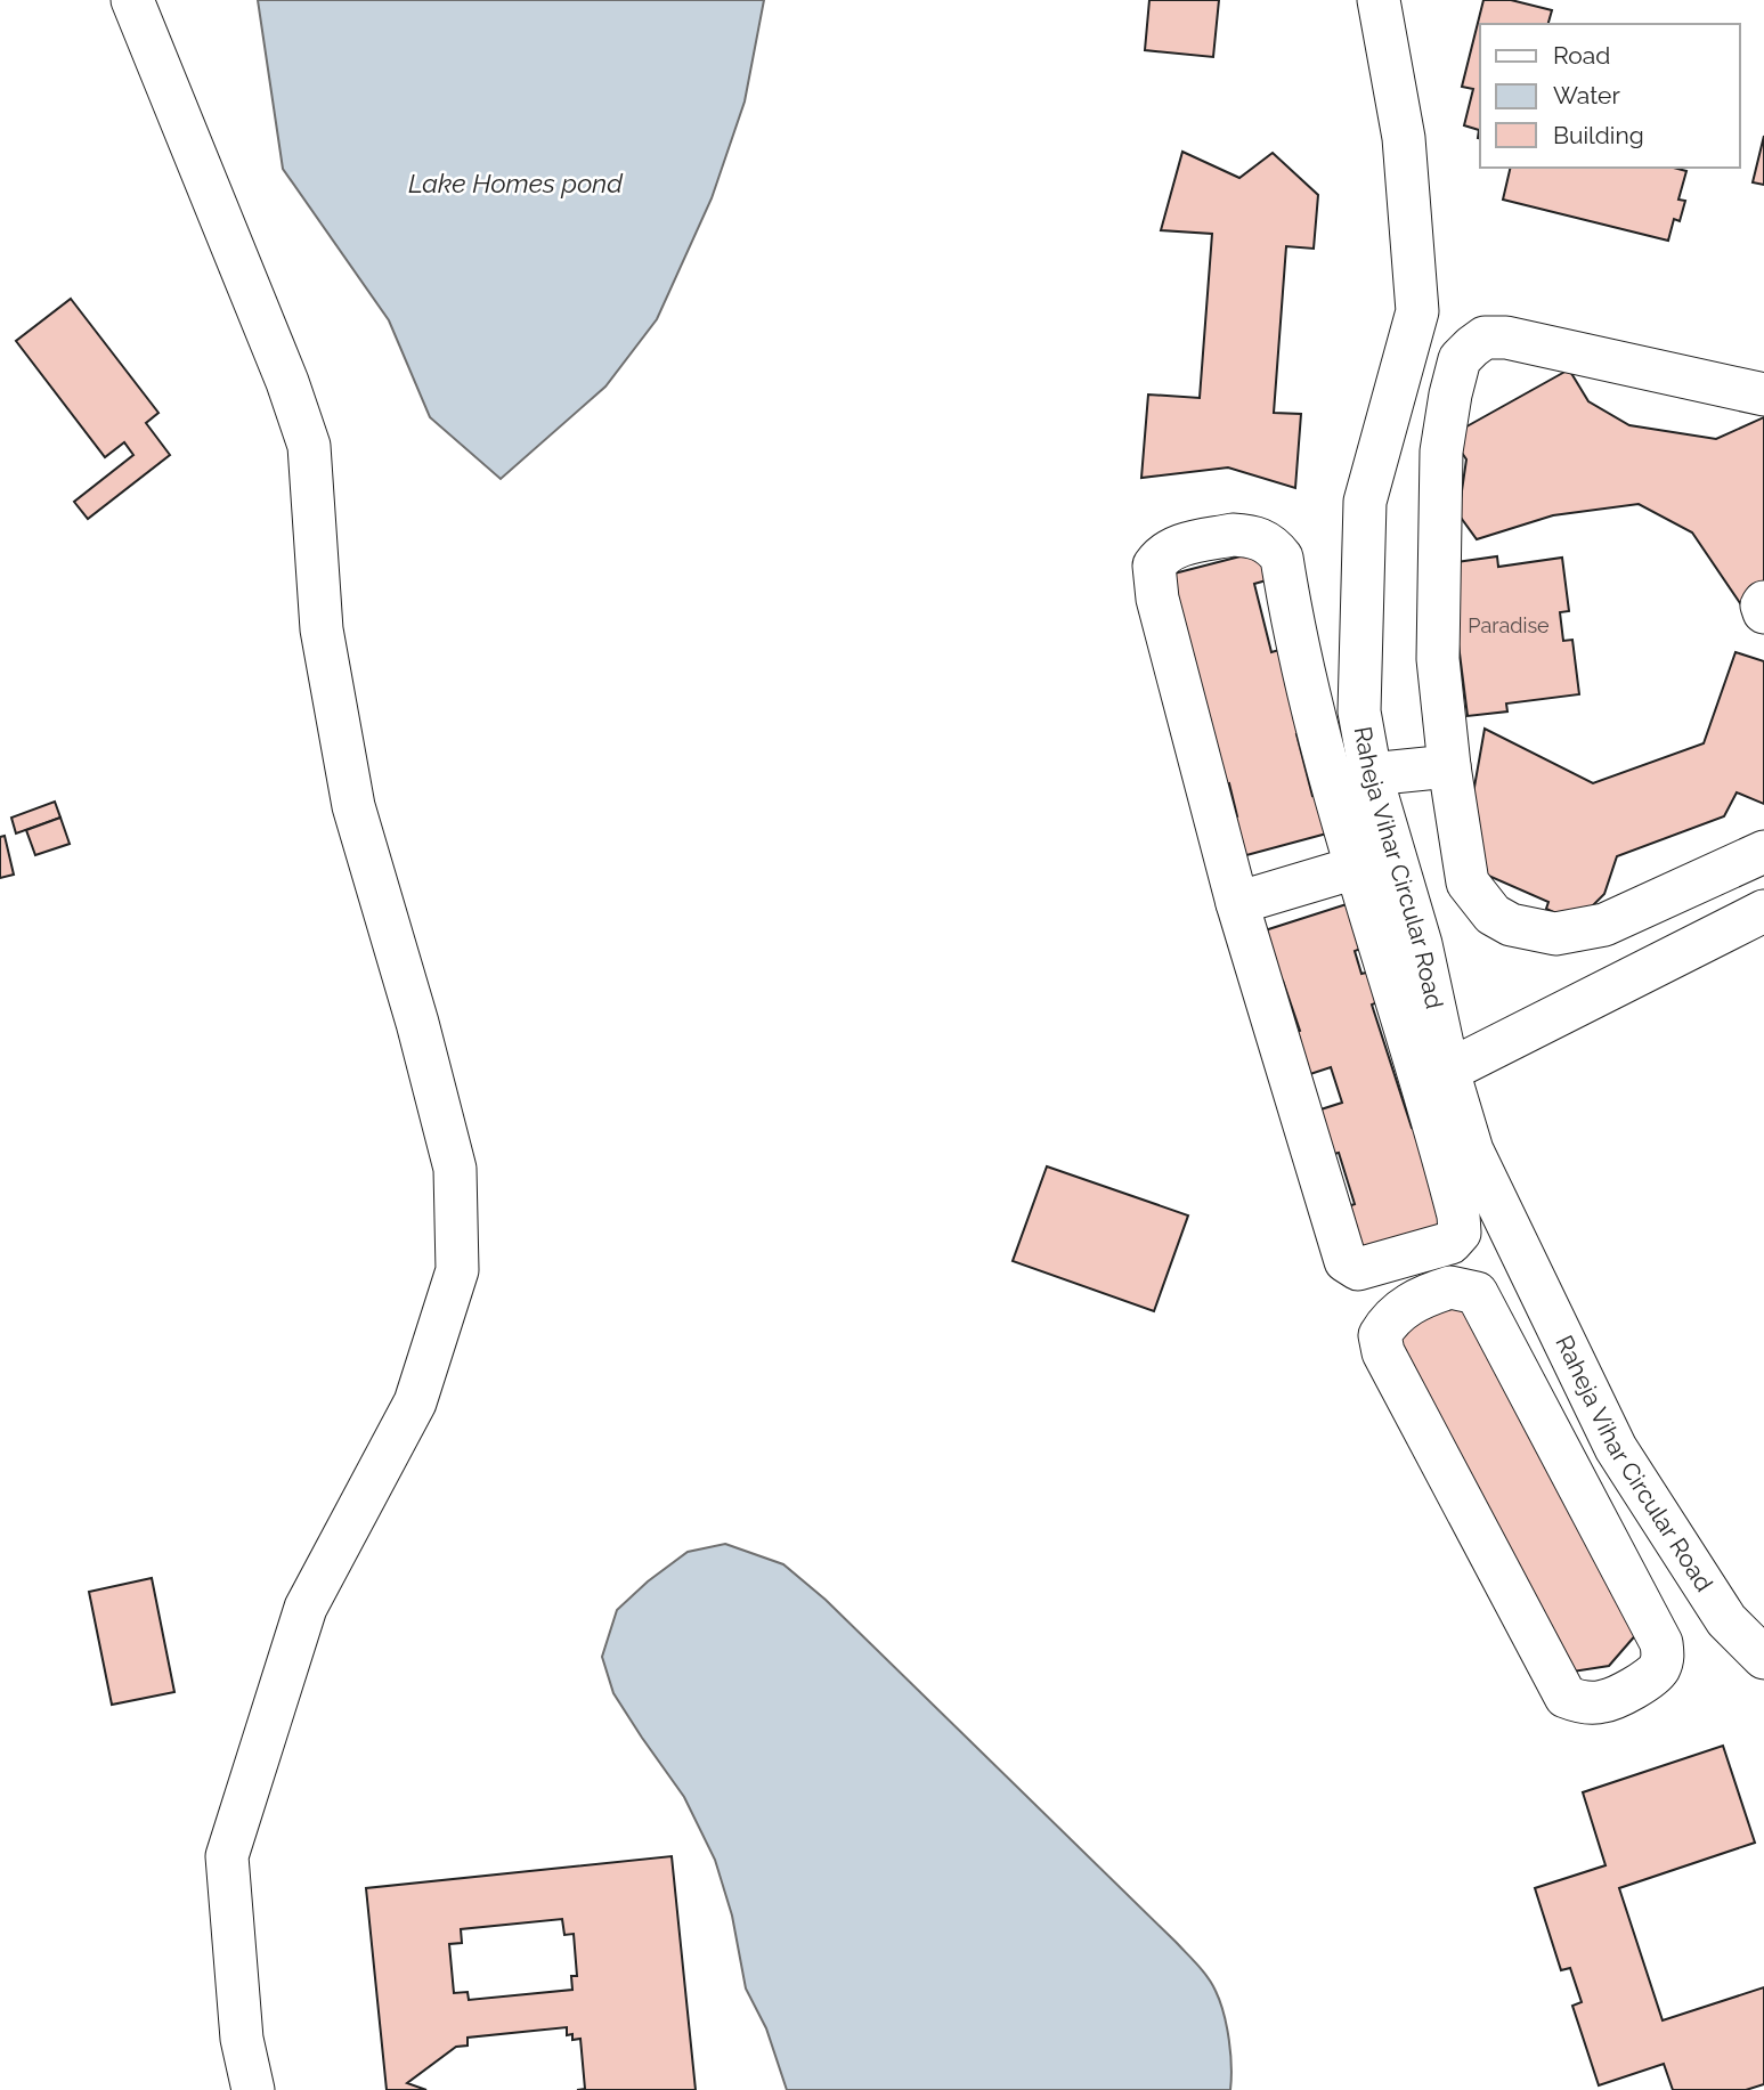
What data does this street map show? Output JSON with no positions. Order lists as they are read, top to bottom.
{
  "streets": {
    "street": ["Raheja Vihar Circular Road"]
  },
  "water": ["Lake Homes pond"],
  "house_numbers": ["Paradise"],
  "legend": ["Road", "Water", "Building"]
}
